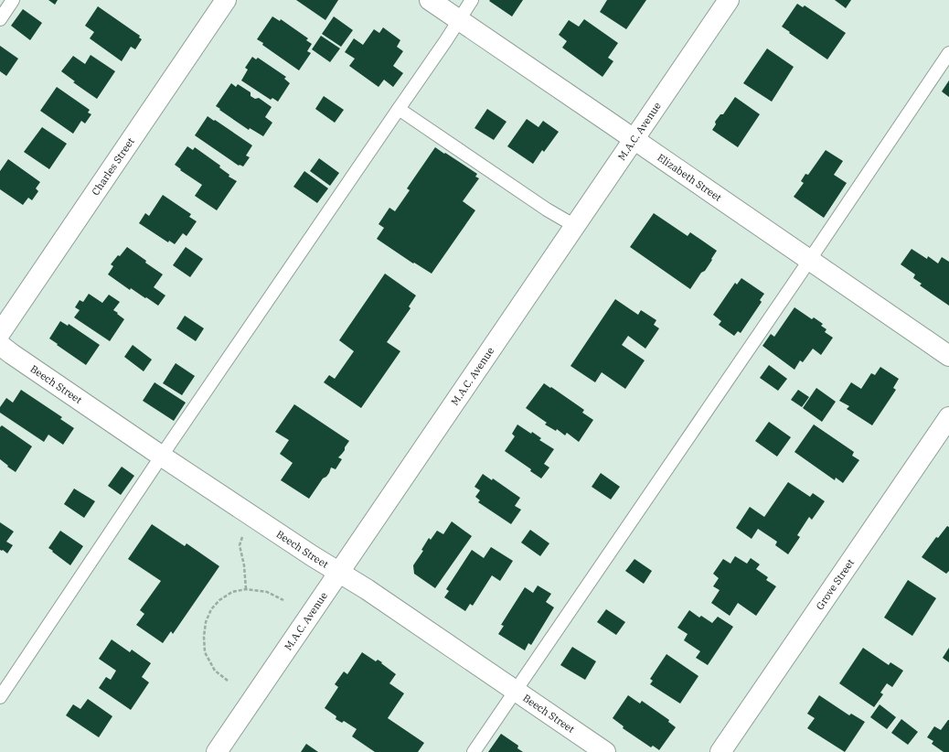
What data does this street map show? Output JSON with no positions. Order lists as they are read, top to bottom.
{
  "streets": {
    "street": [
      "M.A.C. Avenue",
      "Charles Street",
      "Elizabeth Street",
      "Beech Street",
      "Grove Street"
    ]
  },
  "crossings": [
    ["M.A.C. Avenue", "Elizabeth Street"],
    ["M.A.C. Avenue", "Beech Street"]
  ]
}
